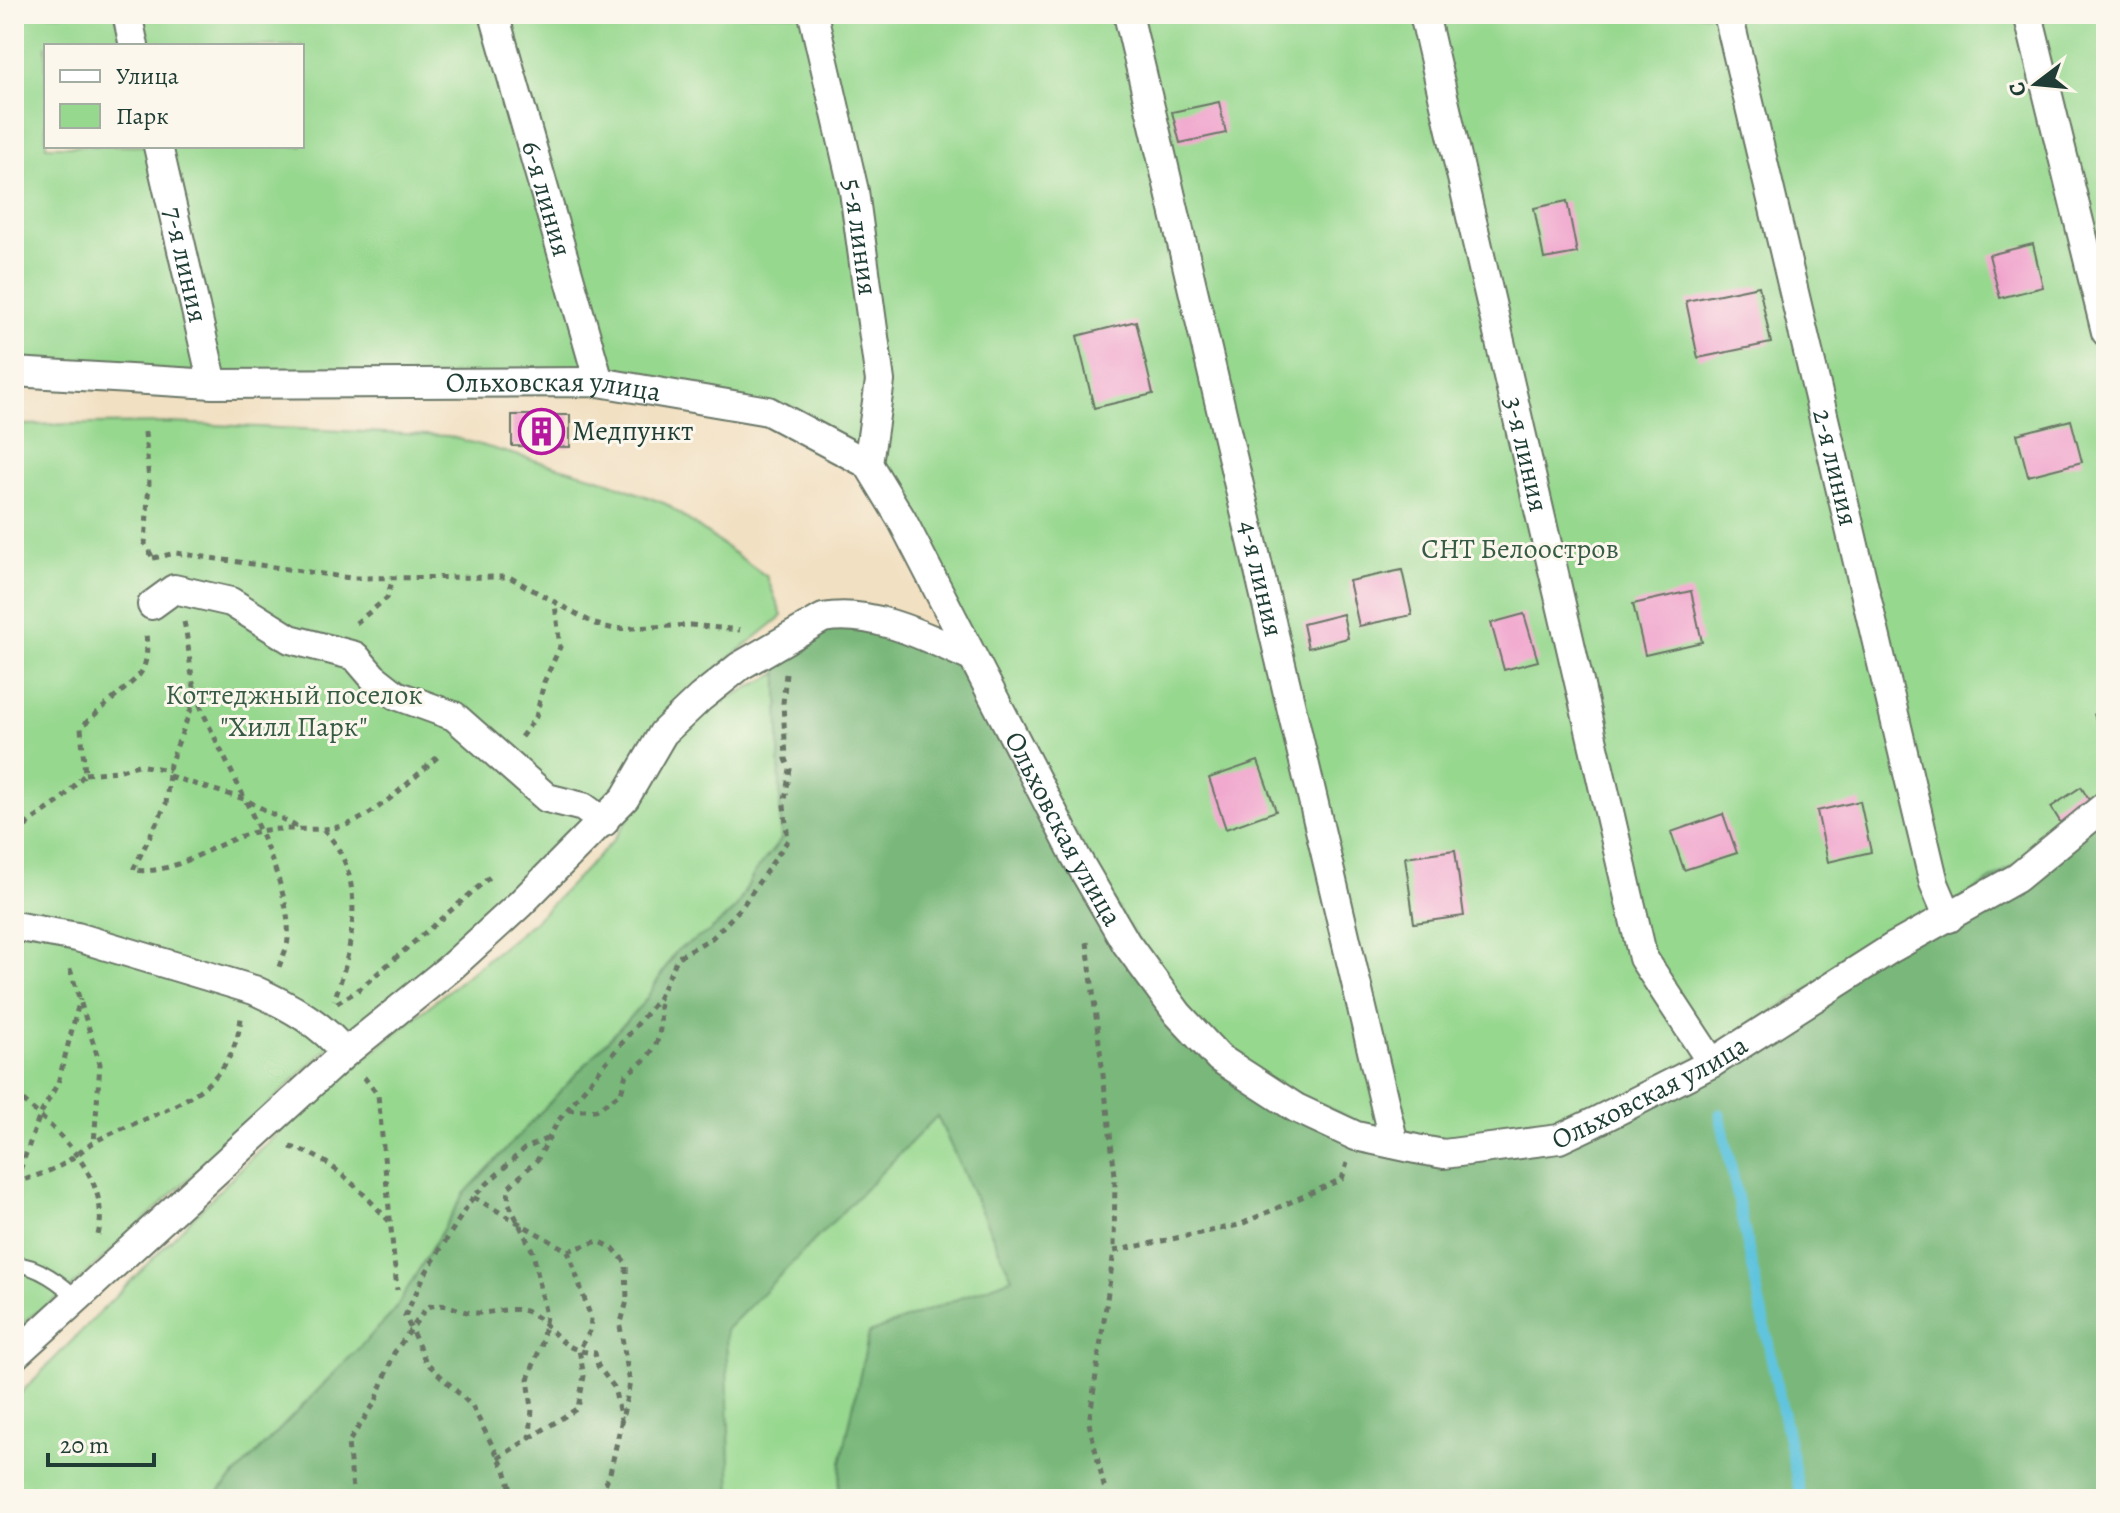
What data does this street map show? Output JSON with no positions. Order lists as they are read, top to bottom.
{
  "streets": {
    "street": [
      "6-я линия",
      "5-я линия",
      "7-я линия",
      "Ольховская улица",
      "3-я линия",
      "2-я линия",
      "4-я линия"
    ]
  },
  "crossings": [
    ["6-я линия", "Ольховская улица"],
    ["5-я линия", "Ольховская улица"],
    ["7-я линия", "Ольховская улица"],
    ["Ольховская улица", "3-я линия"],
    ["Ольховская улица", "2-я линия"],
    ["Ольховская улица", "4-я линия"]
  ],
  "parks": ["СНТ Белоостров", "Коттеджный поселок \"Хилл Парк\""],
  "places": {
    "building": ["Медпункт"]
  },
  "legend": ["Улица", "Парк"],
  "scale_bar": "20 m",
  "north": "left"
}
